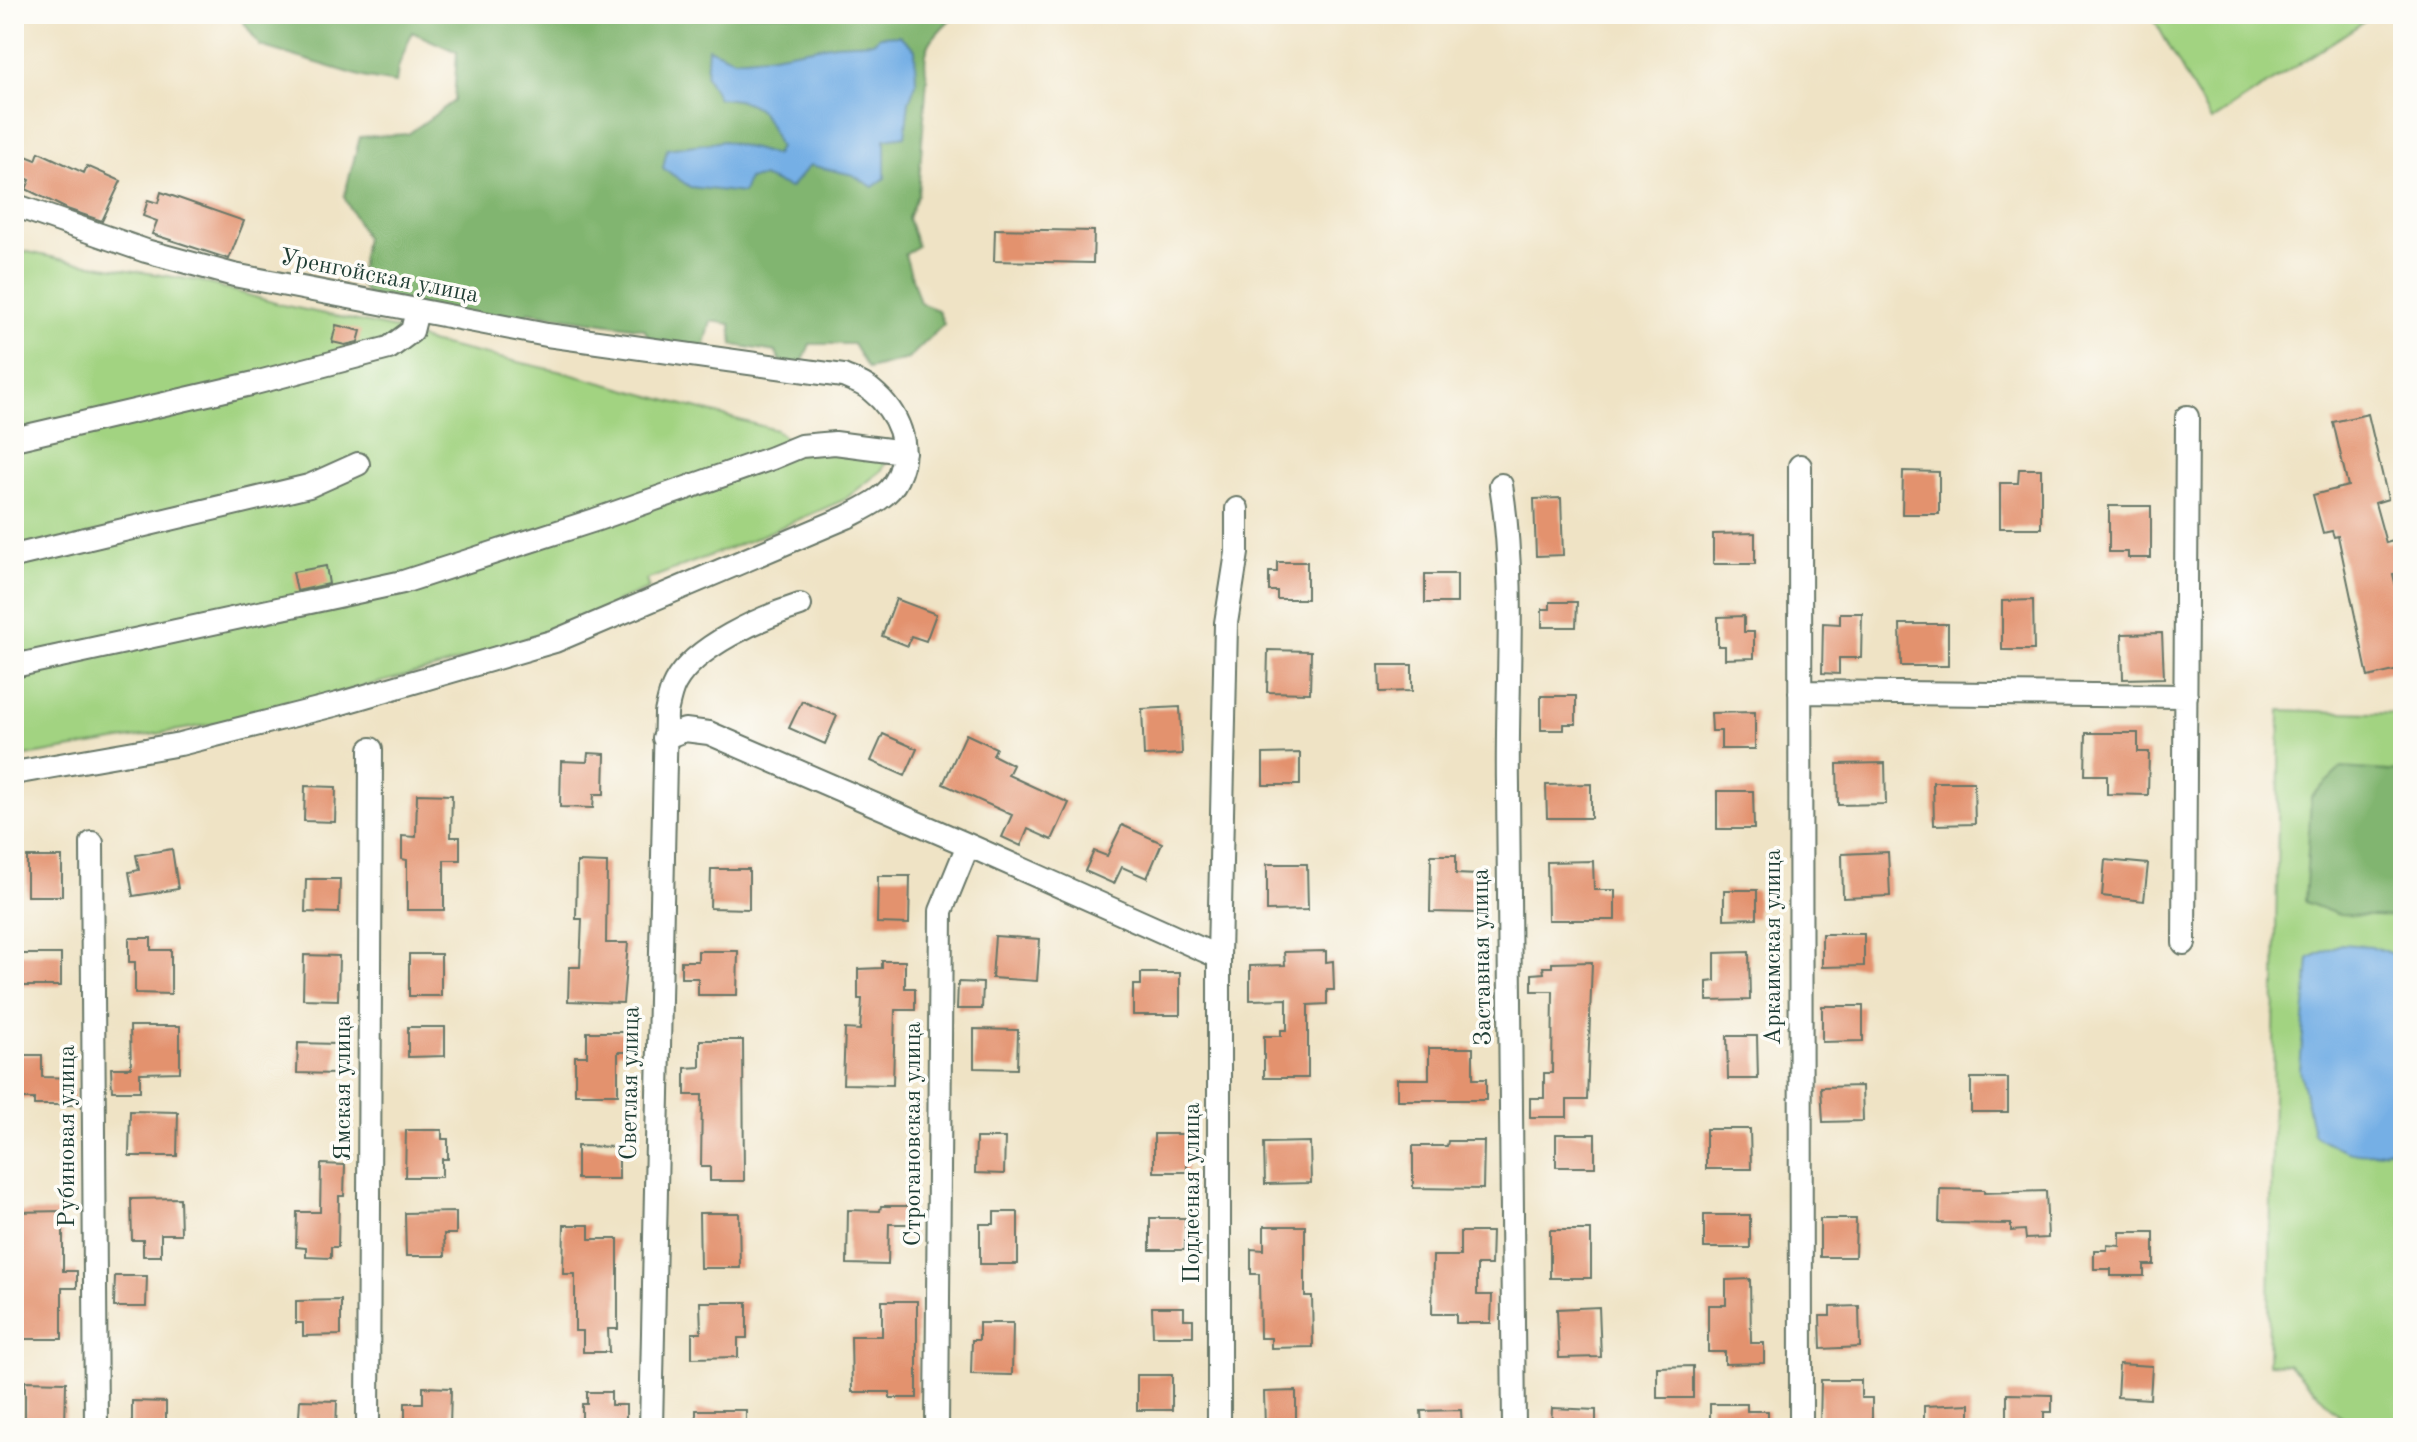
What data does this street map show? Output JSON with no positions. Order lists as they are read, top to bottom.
{
  "streets": {
    "street": [
      "Уренгойская улица",
      "Аркаимская улица",
      "Заставная улица",
      "Светлая улица",
      "Ямская улица",
      "Строгановская улица",
      "Рубиновая улица",
      "Подлесная улица"
    ]
  }
}
